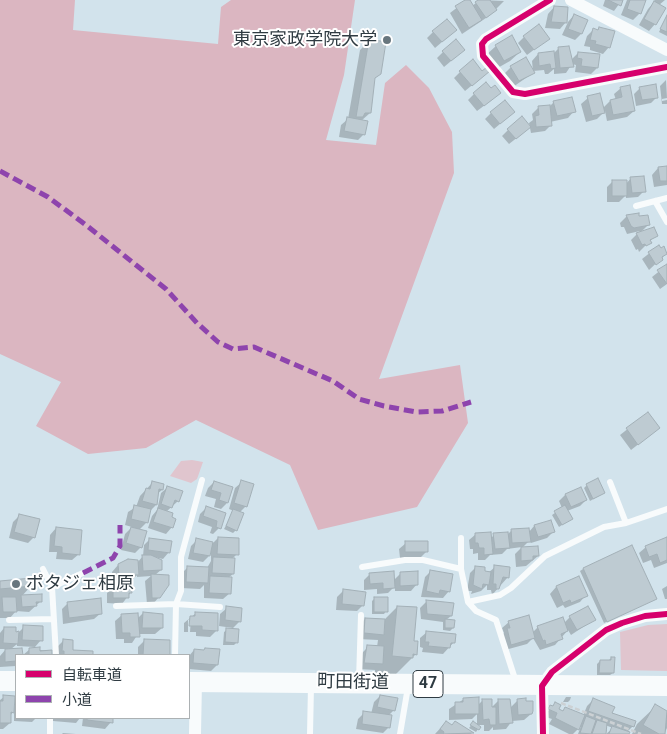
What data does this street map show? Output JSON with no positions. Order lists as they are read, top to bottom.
{
  "streets": {
    "main road": ["町田街道", "47"]
  },
  "places": ["東京家政学院大学", "ポタジェ相原"],
  "legend": ["自転車道", "小道"]
}
